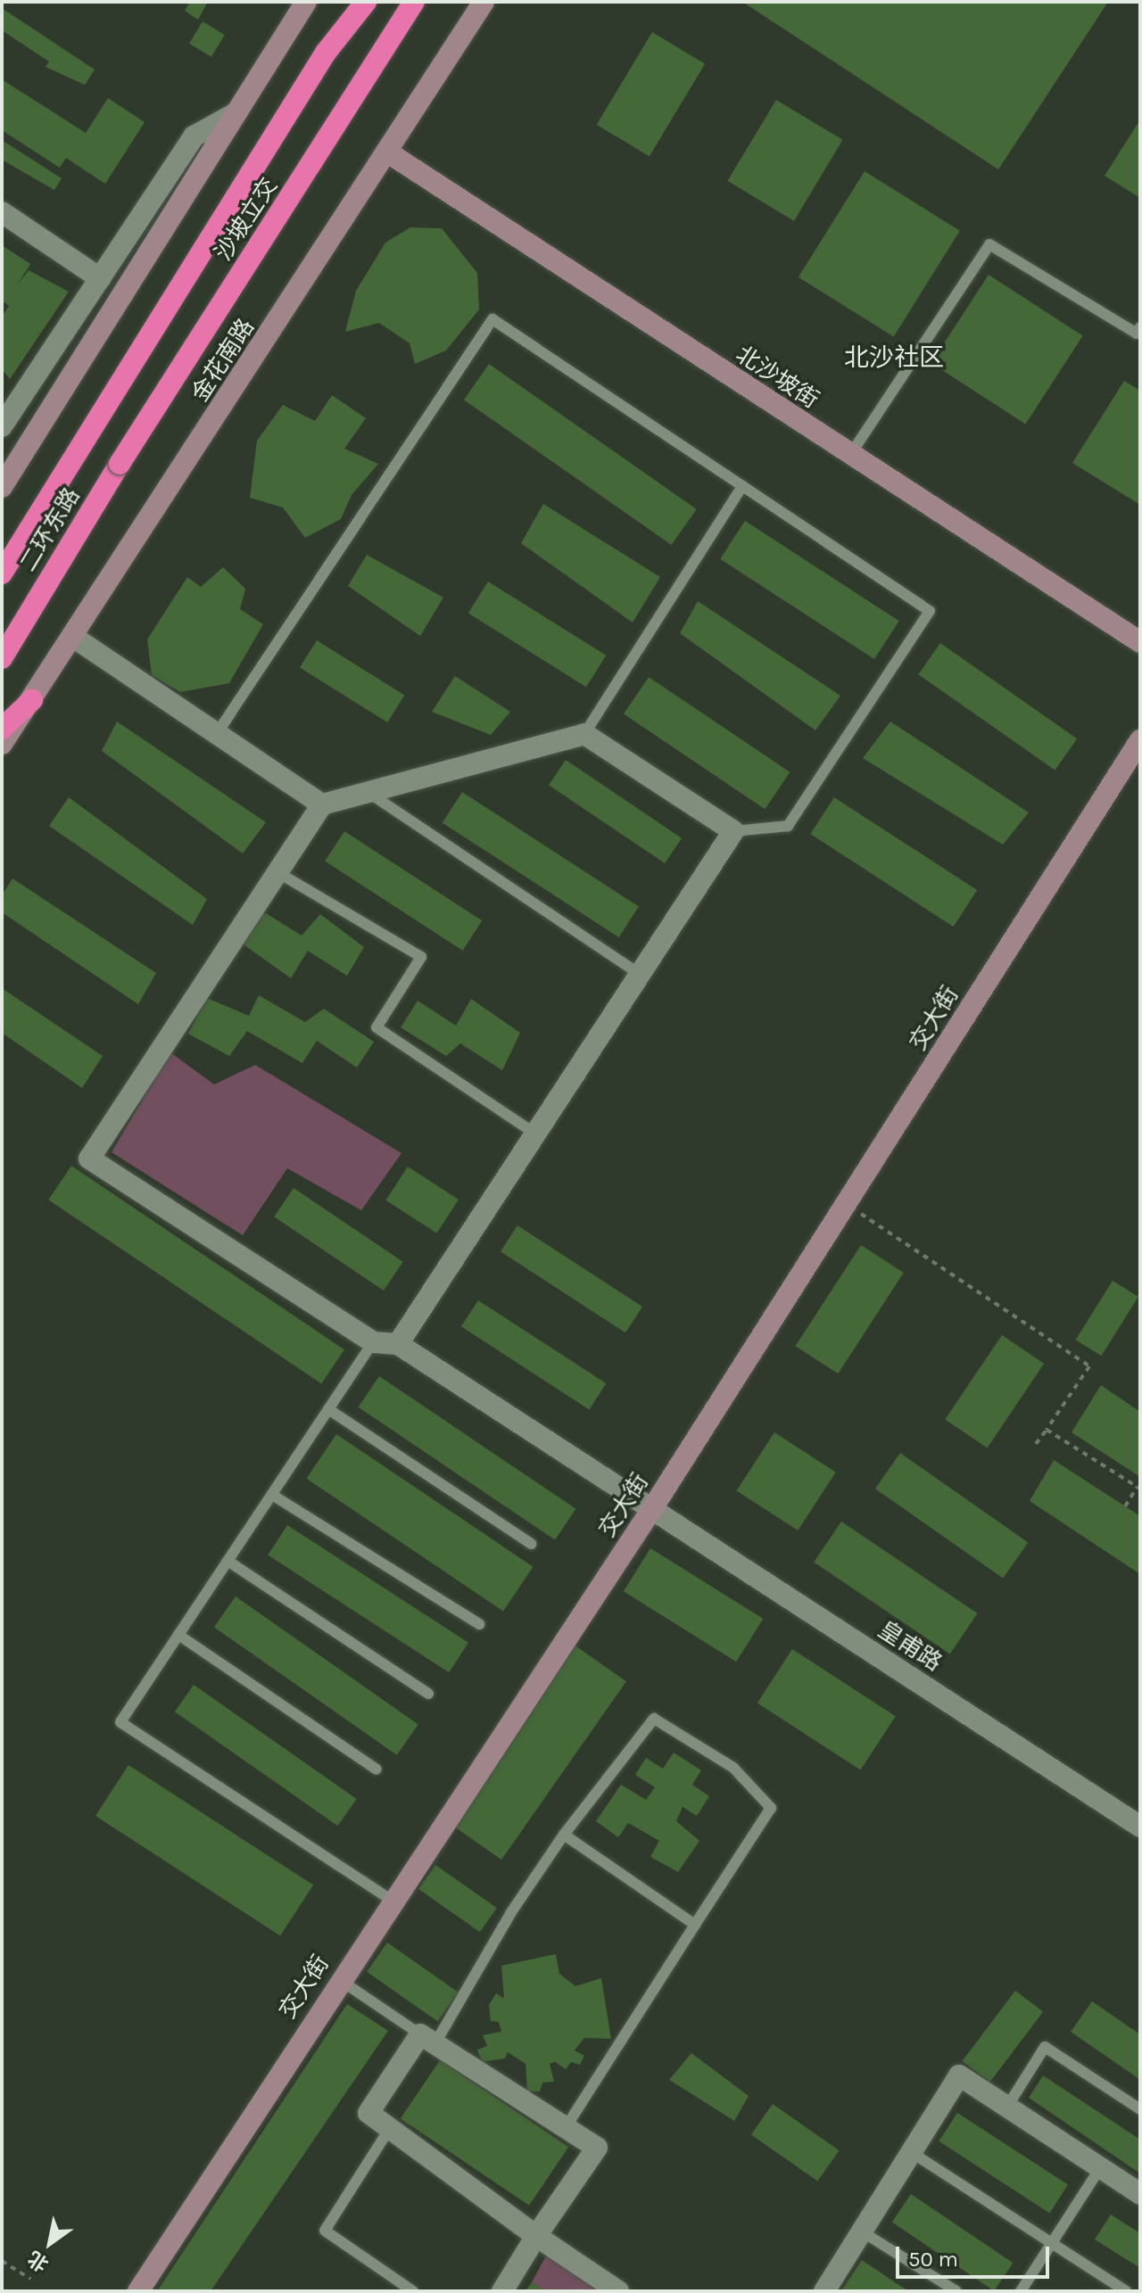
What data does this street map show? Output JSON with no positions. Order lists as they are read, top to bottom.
{
  "streets": {
    "highway": ["沙坡立交", "二环东路"],
    "street": [
      "金花南路",
      "北沙坡街",
      "交大街",
      "皇甫路"
    ]
  },
  "crossings": [
    ["沙坡立交", "二环东路"],
    ["金花南路", "北沙坡街"],
    ["交大街", "皇甫路"]
  ],
  "districts": ["北沙社区"],
  "scale_bar": "50 m",
  "north": "bottom left"
}
